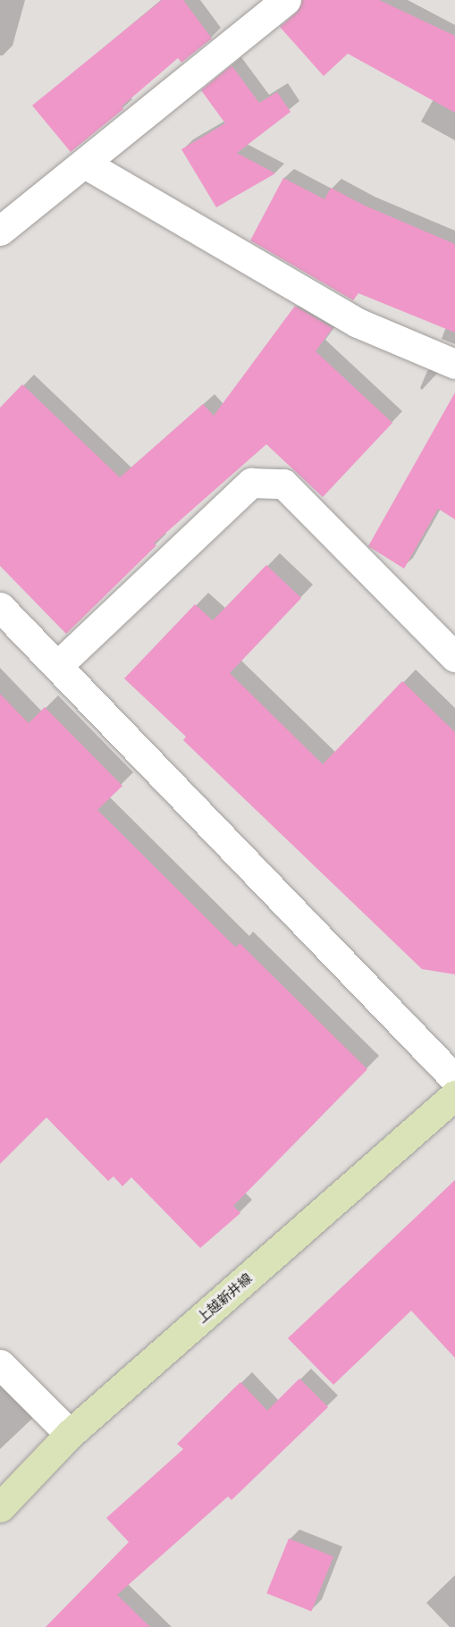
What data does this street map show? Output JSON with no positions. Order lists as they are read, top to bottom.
{
  "streets": {
    "main road": ["上越新井線"]
  }
}
